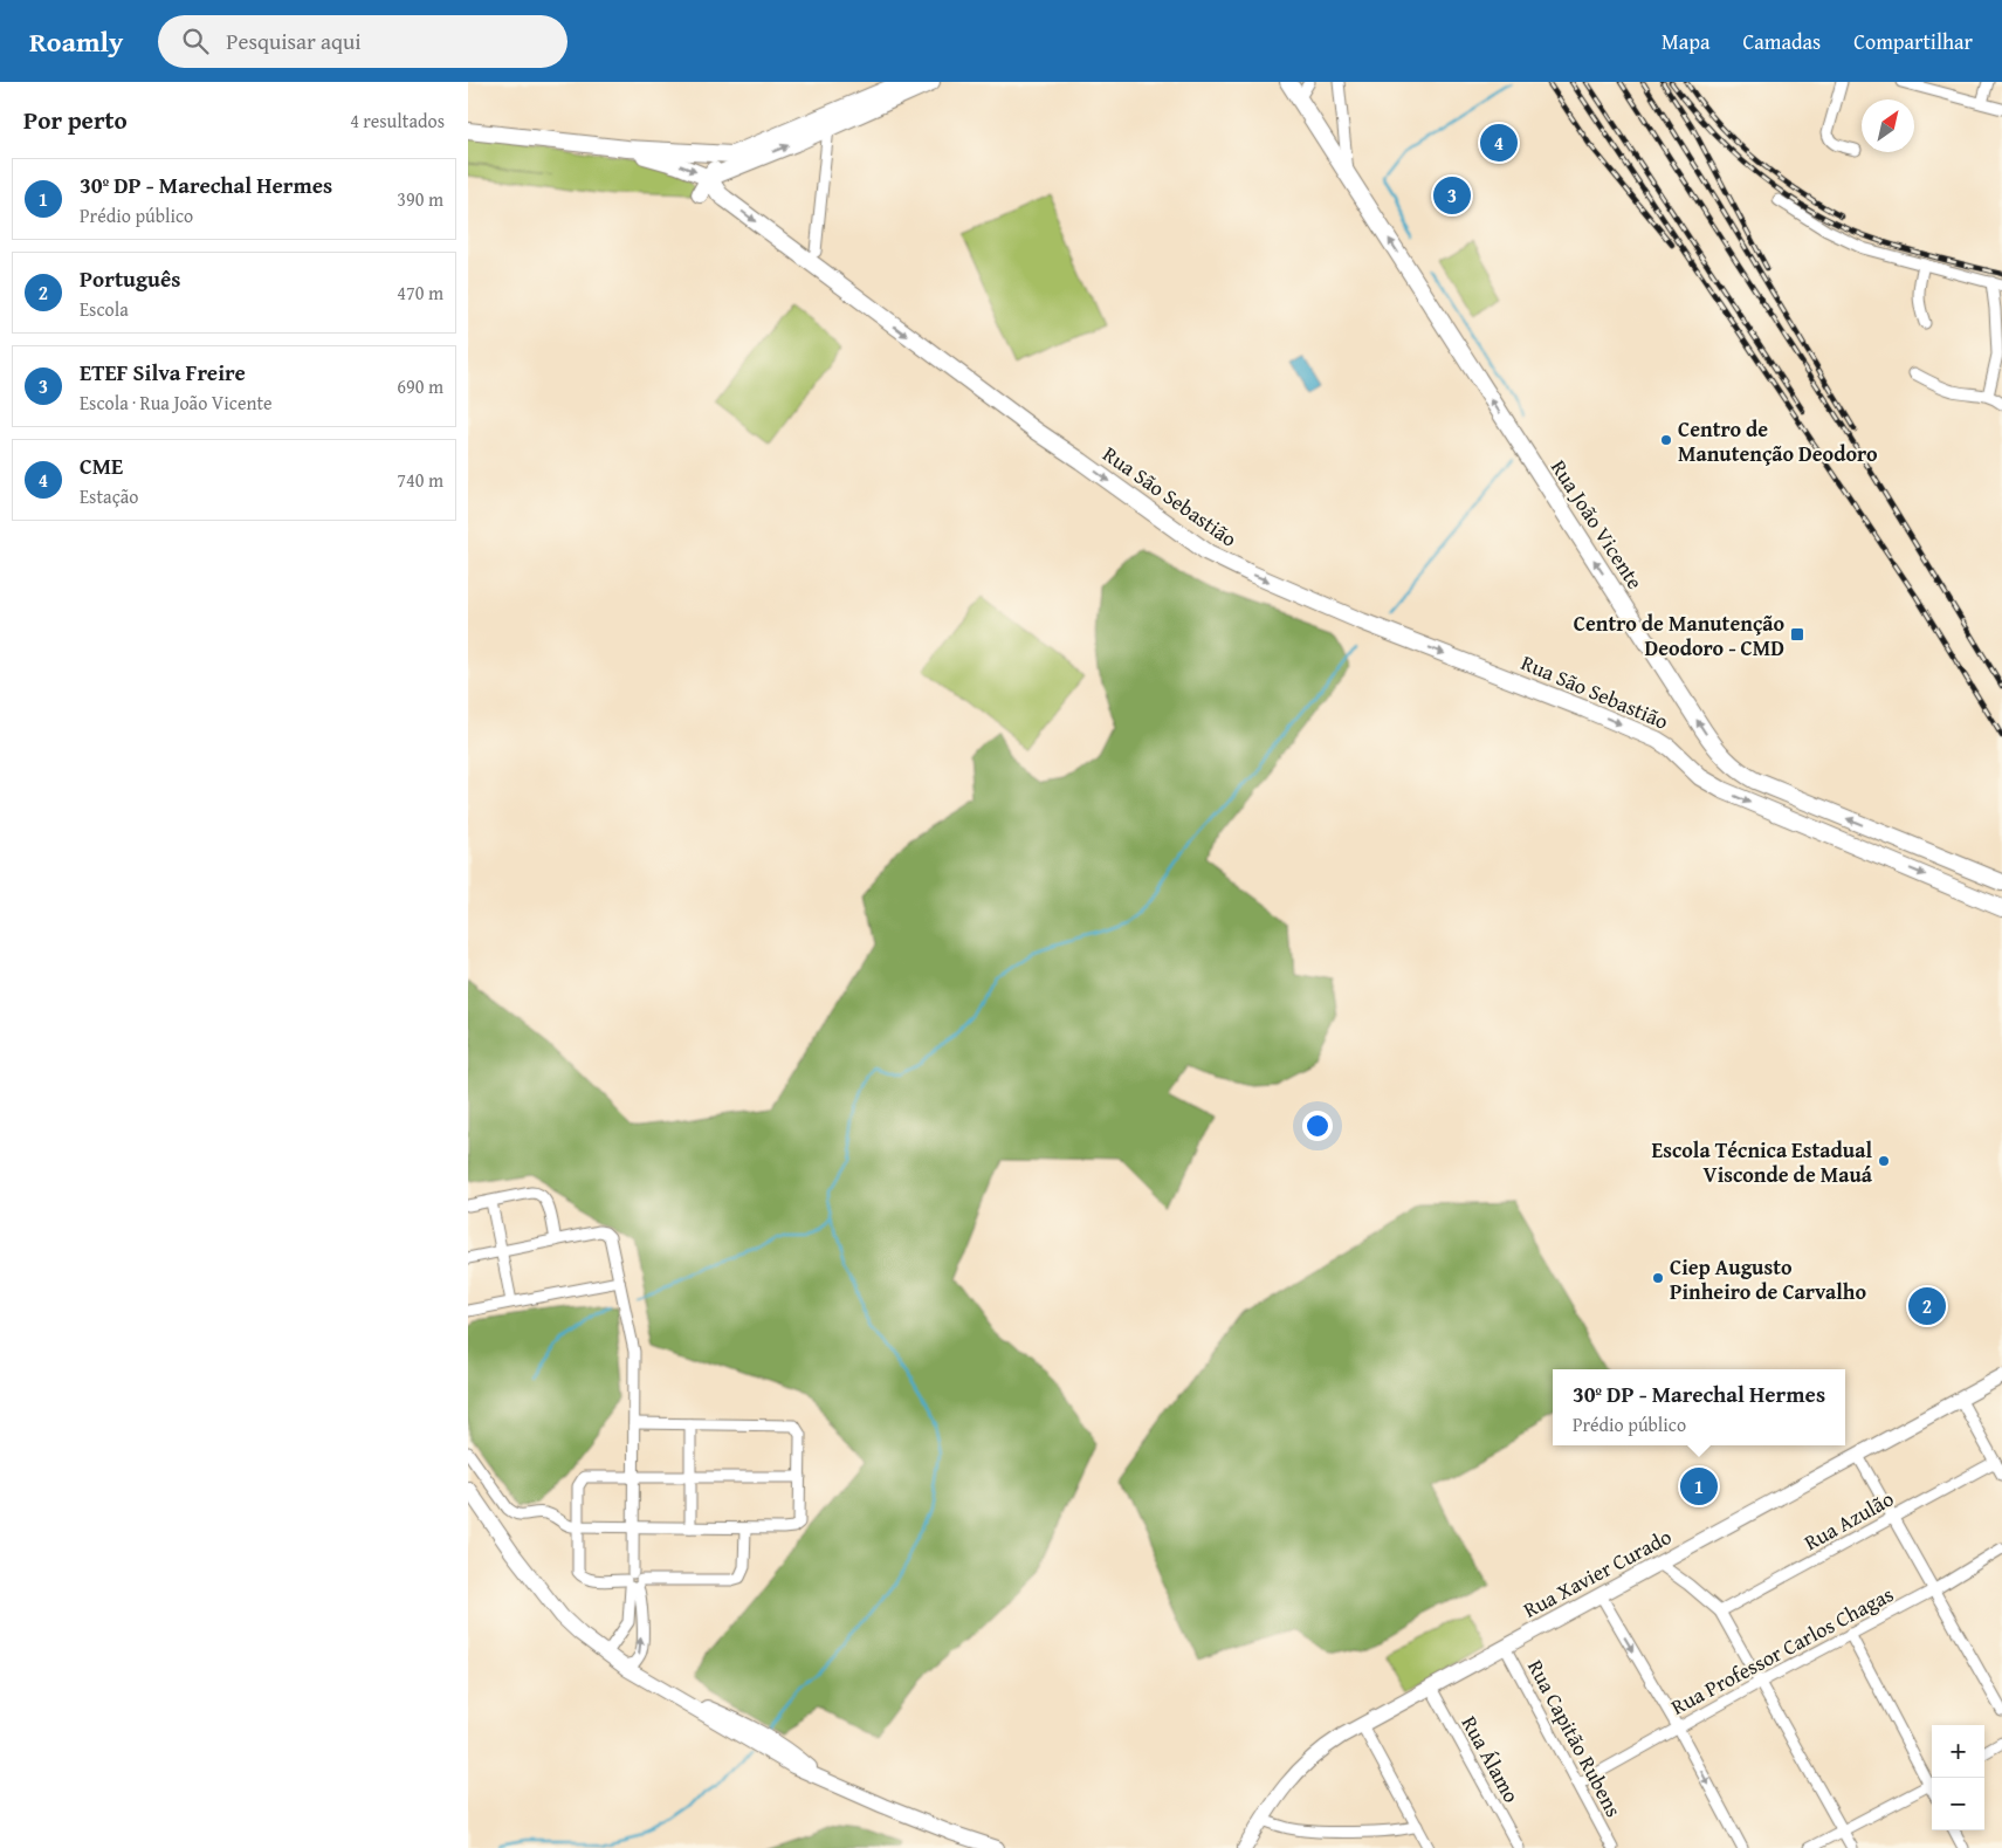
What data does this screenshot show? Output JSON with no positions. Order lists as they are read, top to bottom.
{
  "streets": {
    "main road": ["Rua São Sebastião", "Rua João Vicente", "Rua Xavier Curado"],
    "street": [
      "Rua Azulão",
      "Rua Professor Carlos Chagas",
      "Rua Capitão Rubens",
      "Rua Álamo"
    ]
  },
  "crossings": [
    ["Rua Xavier Curado", "Rua Capitão Rubens"],
    ["Rua Xavier Curado", "Rua Álamo"],
    ["Rua Professor Carlos Chagas", "Rua Capitão Rubens"]
  ],
  "one_way": ["Rua São Sebastião", "Rua João Vicente"],
  "places": {
    "other": ["Centro de Manutenção Deodoro", "Escola Técnica Estadual Visconde de Mauá", "Ciep Augusto Pinheiro de Carvalho"],
    "transit": ["Centro de Manutenção Deodoro - CMD"]
  },
  "north": "top right",
  "page": {
    "header": "Roamly",
    "search": "Pesquisar aqui",
    "nav": ["Mapa", "Camadas", "Compartilhar"],
    "heading": ["Por perto", "4 resultados"],
    "pins": [
      "4",
      "3",
      "2",
      "1"
    ],
    "list": [
      {
        "mark": "1",
        "name": "30º DP - Marechal Hermes",
        "note": "Prédio público",
        "value": "390 m"
      },
      {
        "mark": "2",
        "name": "Português",
        "note": "Escola",
        "value": "470 m"
      },
      {
        "mark": "3",
        "name": "ETEF Silva Freire",
        "note": "Escola · Rua João Vicente",
        "value": "690 m"
      },
      {
        "mark": "4",
        "name": "CME",
        "note": "Estação",
        "value": "740 m"
      }
    ],
    "popup": ["30º DP - Marechal Hermes", "Prédio público"],
    "map_buttons": ["+", "−"]
  }
}
